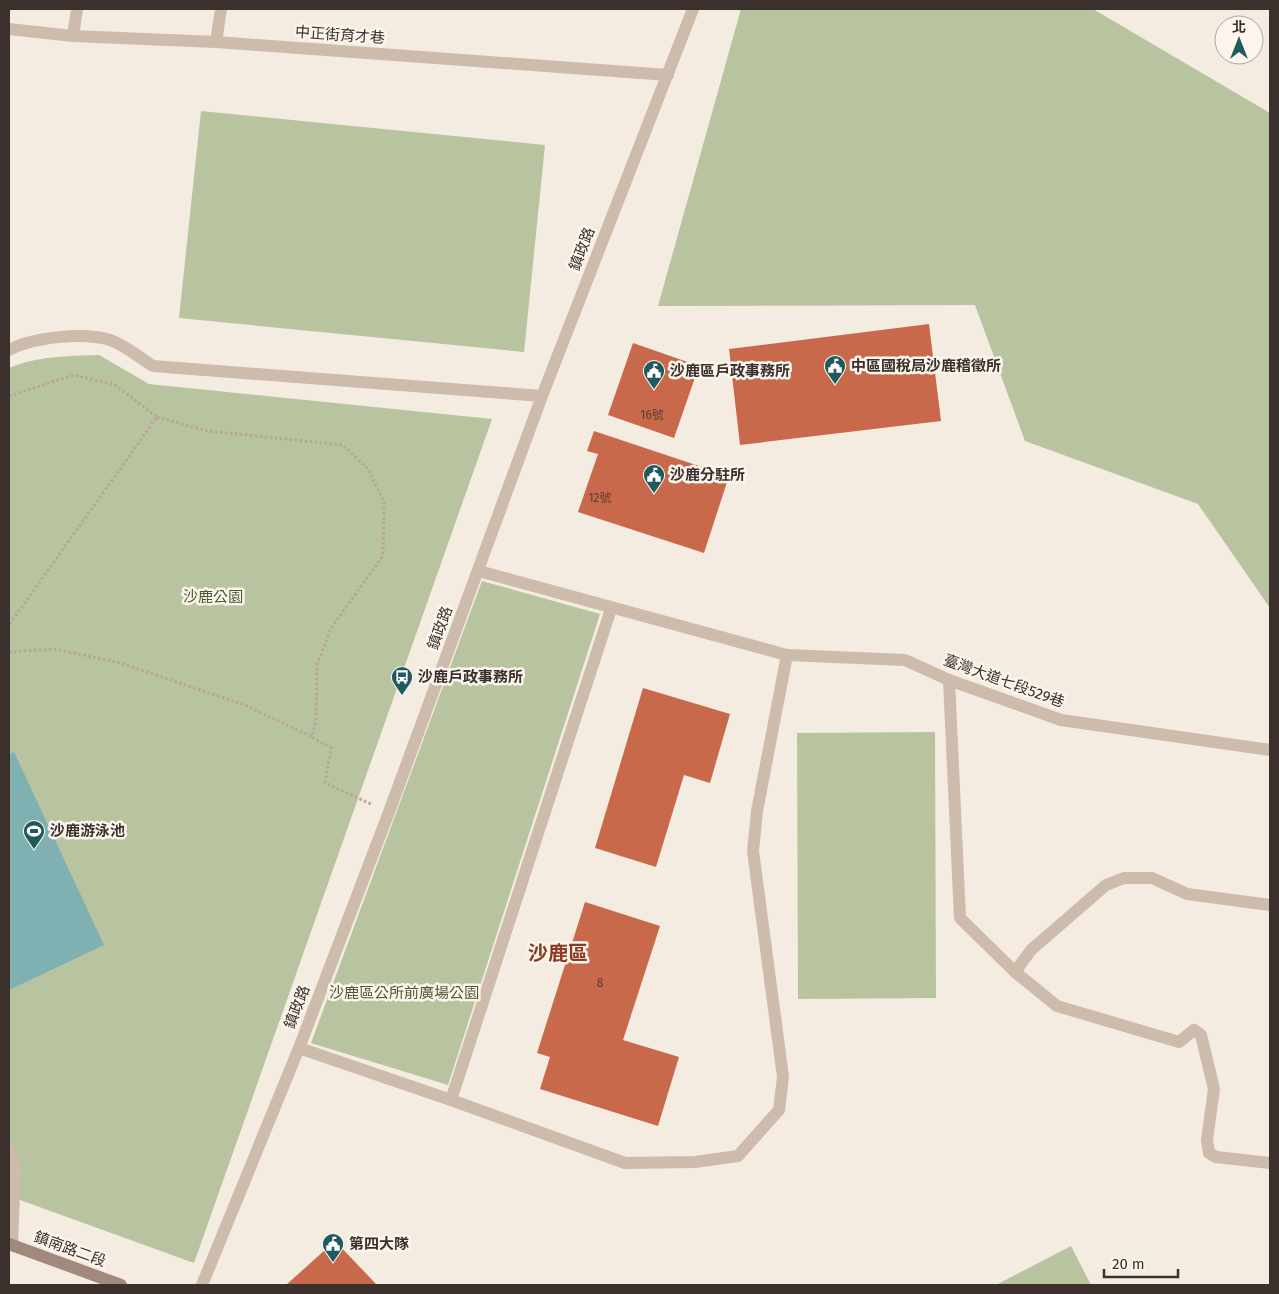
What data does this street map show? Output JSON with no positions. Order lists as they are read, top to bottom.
{
  "streets": {
    "street": [
      "中正街育才巷",
      "鎮政路",
      "臺灣大道七段529巷",
      "鎮南路二段"
    ]
  },
  "crossings": [
    ["中正街育才巷", "鎮政路"],
    ["鎮政路", "臺灣大道七段529巷"]
  ],
  "districts": ["沙鹿區"],
  "parks": ["沙鹿公園", "沙鹿區公所前廣場公園"],
  "places": {
    "public building": [
      "中區國稅局沙鹿稽徵所",
      "沙鹿區戶政事務所",
      "沙鹿分駐所",
      "第四大隊"
    ],
    "bus stop": ["沙鹿戶政事務所"],
    "sports": ["沙鹿游泳池"]
  },
  "house_numbers": ["16號", "12號", "8"],
  "scale_bar": "20 m",
  "north": "top"
}
